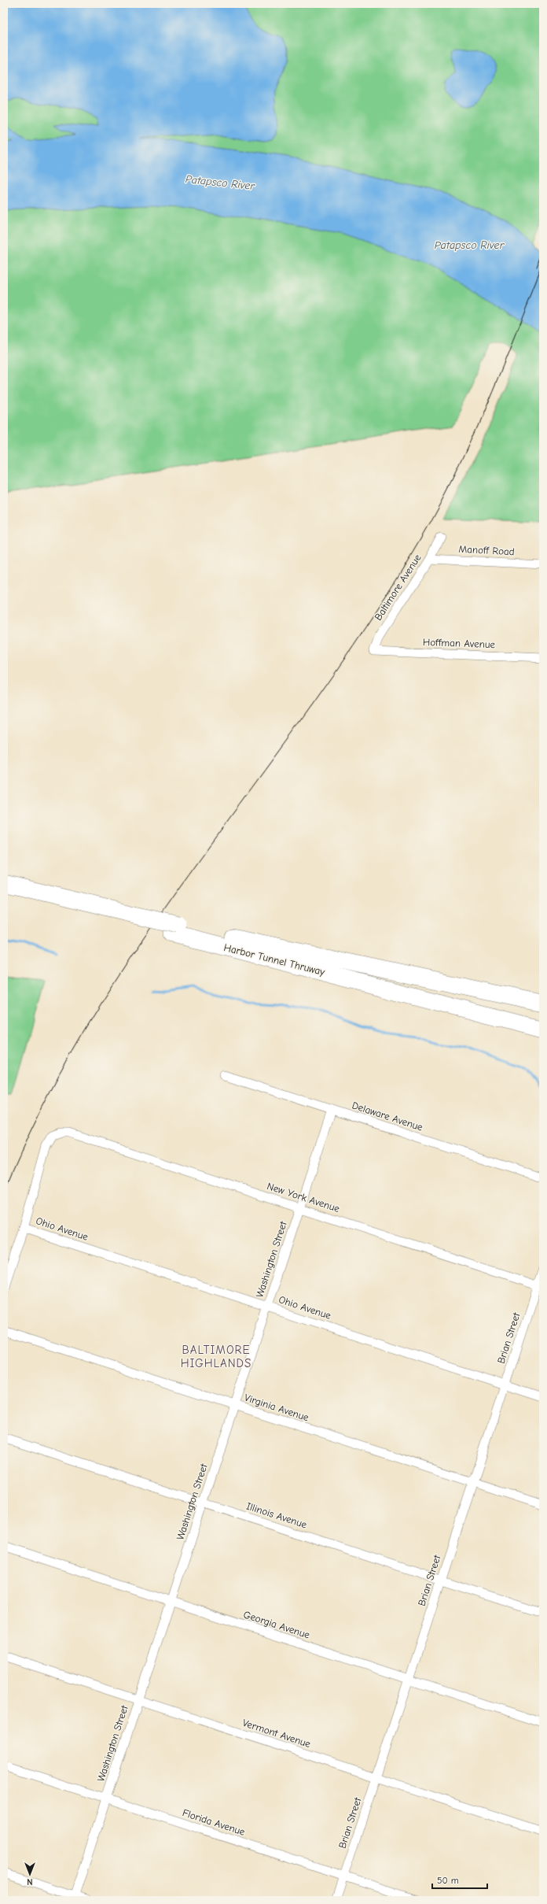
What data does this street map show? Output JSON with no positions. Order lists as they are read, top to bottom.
{
  "streets": {
    "highway": ["Harbor Tunnel Thruway"],
    "street": [
      "Manoff Road",
      "Baltimore Avenue",
      "Hoffman Avenue",
      "Delaware Avenue",
      "New York Avenue",
      "Ohio Avenue",
      "Washington Street",
      "Brian Street",
      "Virginia Avenue",
      "Illinois Avenue",
      "Georgia Avenue",
      "Vermont Avenue",
      "Florida Avenue"
    ]
  },
  "crossings": [
    ["Manoff Road", "Baltimore Avenue"],
    ["Baltimore Avenue", "Hoffman Avenue"],
    ["Delaware Avenue", "Washington Street"],
    ["New York Avenue", "Ohio Avenue"],
    ["New York Avenue", "Washington Street"],
    ["New York Avenue", "Brian Street"],
    ["Ohio Avenue", "Washington Street"],
    ["Ohio Avenue", "Brian Street"],
    ["Washington Street", "Virginia Avenue"],
    ["Washington Street", "Illinois Avenue"],
    ["Washington Street", "Georgia Avenue"],
    ["Washington Street", "Vermont Avenue"],
    ["Washington Street", "Florida Avenue"],
    ["Brian Street", "Virginia Avenue"],
    ["Brian Street", "Illinois Avenue"],
    ["Brian Street", "Georgia Avenue"],
    ["Brian Street", "Vermont Avenue"],
    ["Brian Street", "Florida Avenue"]
  ],
  "districts": ["BALTIMORE HIGHLANDS"],
  "water": ["Patapsco River"],
  "scale_bar": "50 m",
  "north": "bottom"
}
